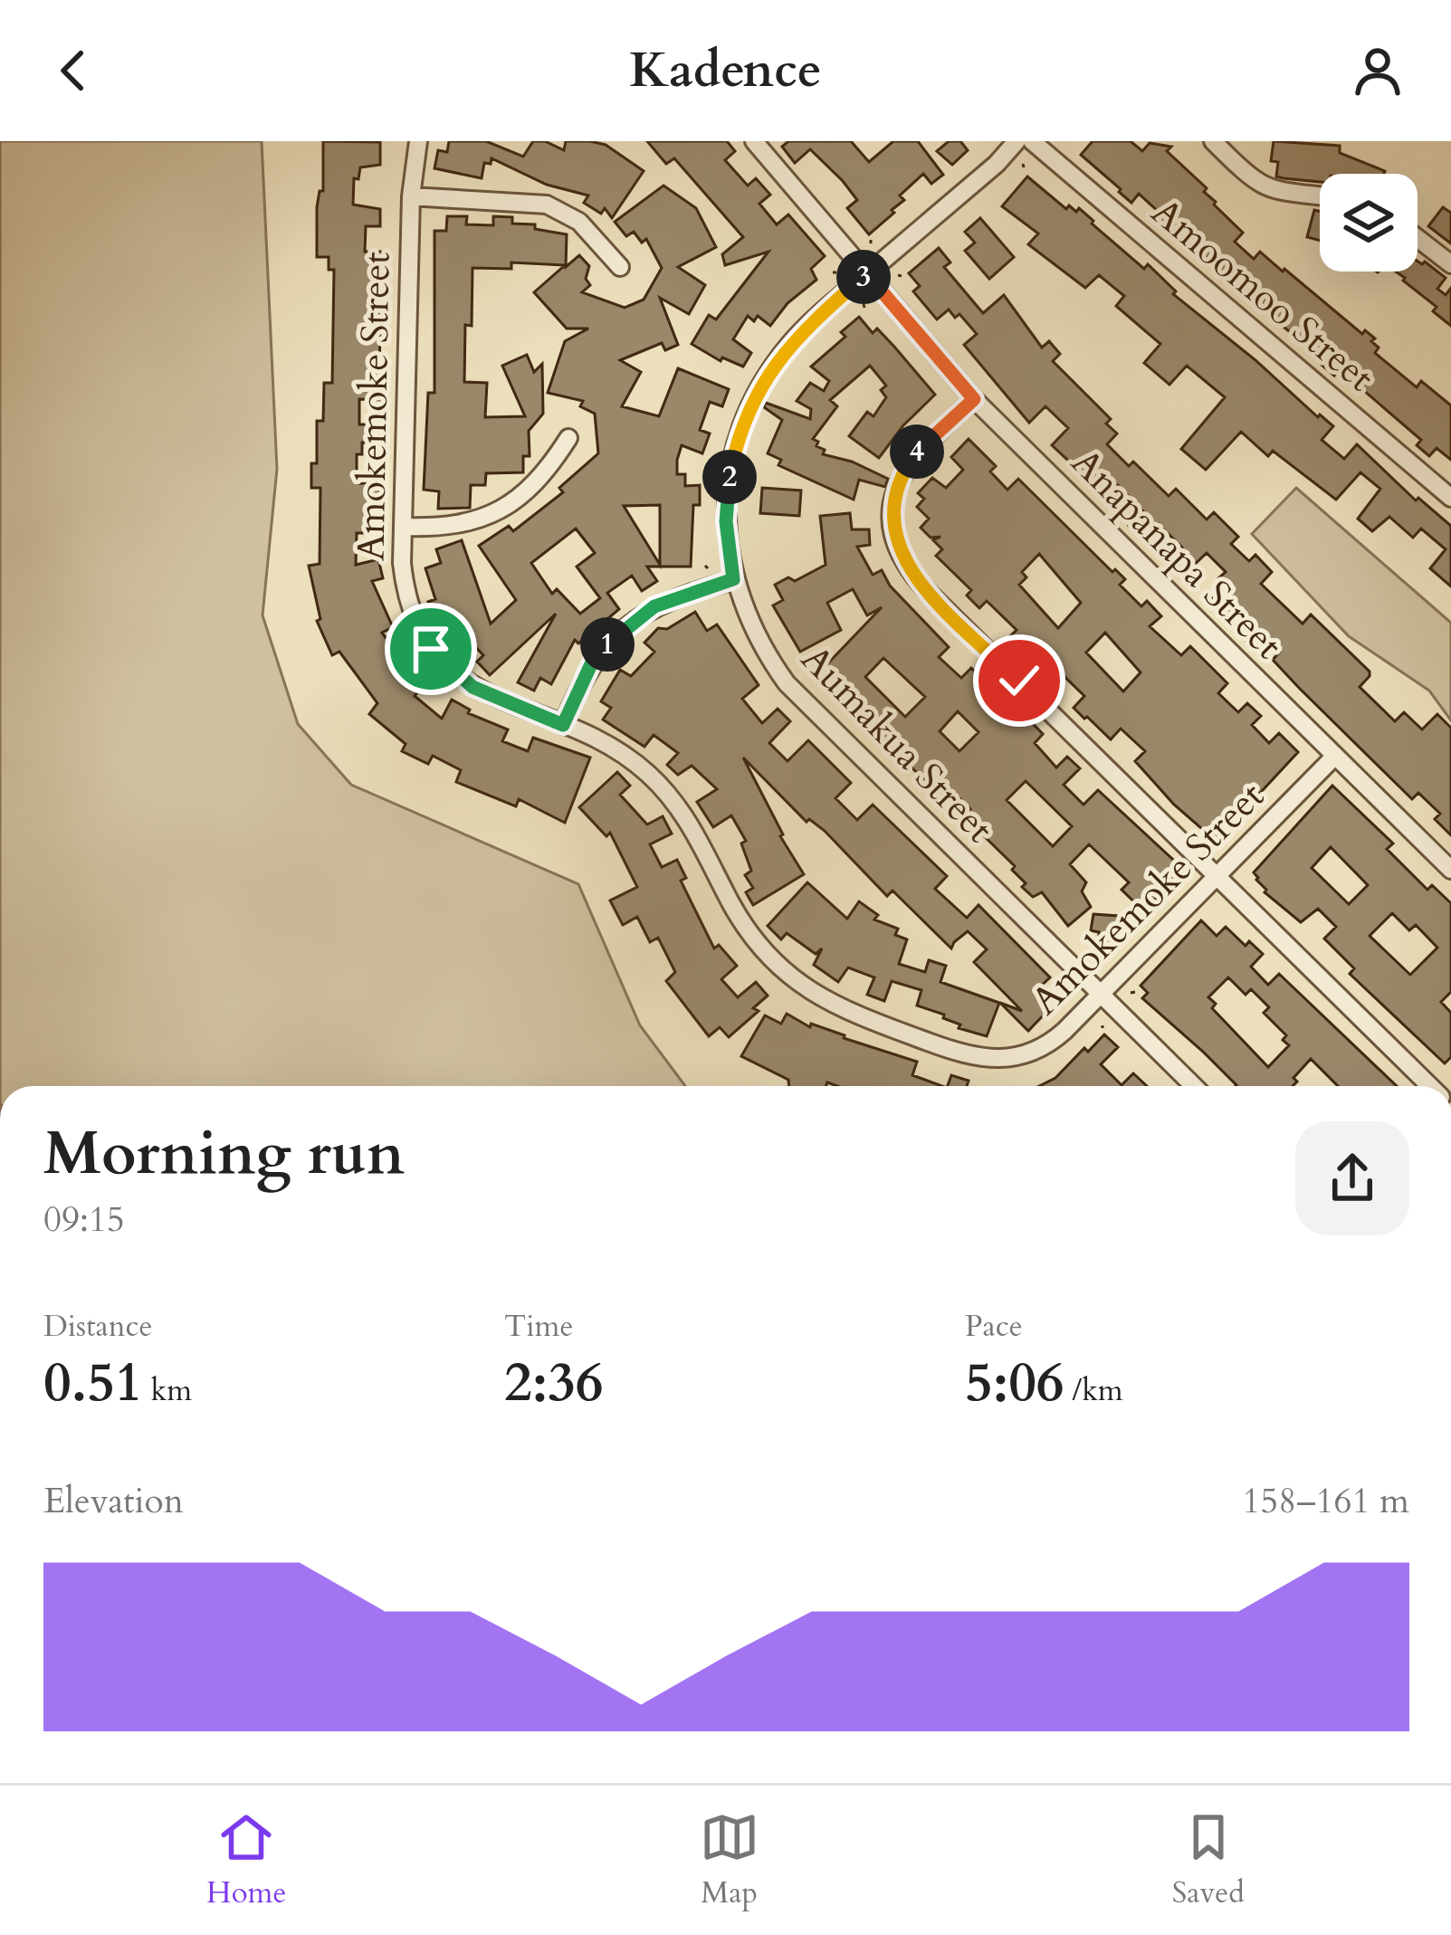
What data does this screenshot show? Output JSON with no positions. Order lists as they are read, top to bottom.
{
  "streets": {
    "street": [
      "Amoomoo Street",
      "Amokemoke Street",
      "Anapanapa Street",
      "Aumakua Street"
    ]
  },
  "crossings": [
    ["Amokemoke Street", "Anapanapa Street"],
    ["Amokemoke Street", "Aumakua Street"],
    ["Anapanapa Street", "Aumakua Street"]
  ],
  "page": {
    "header": "Kadence",
    "pins": [
      "3",
      "4",
      "2",
      "1"
    ],
    "heading": ["Morning run", "09:15"],
    "stats": [
      ["Distance", "0.51 km"],
      ["Time", "2:36"],
      ["Pace", "5:06 /km"]
    ],
    "chart": ["Elevation", "158–161 m"],
    "tabs": ["Home", "Map", "Saved"]
  }
}
